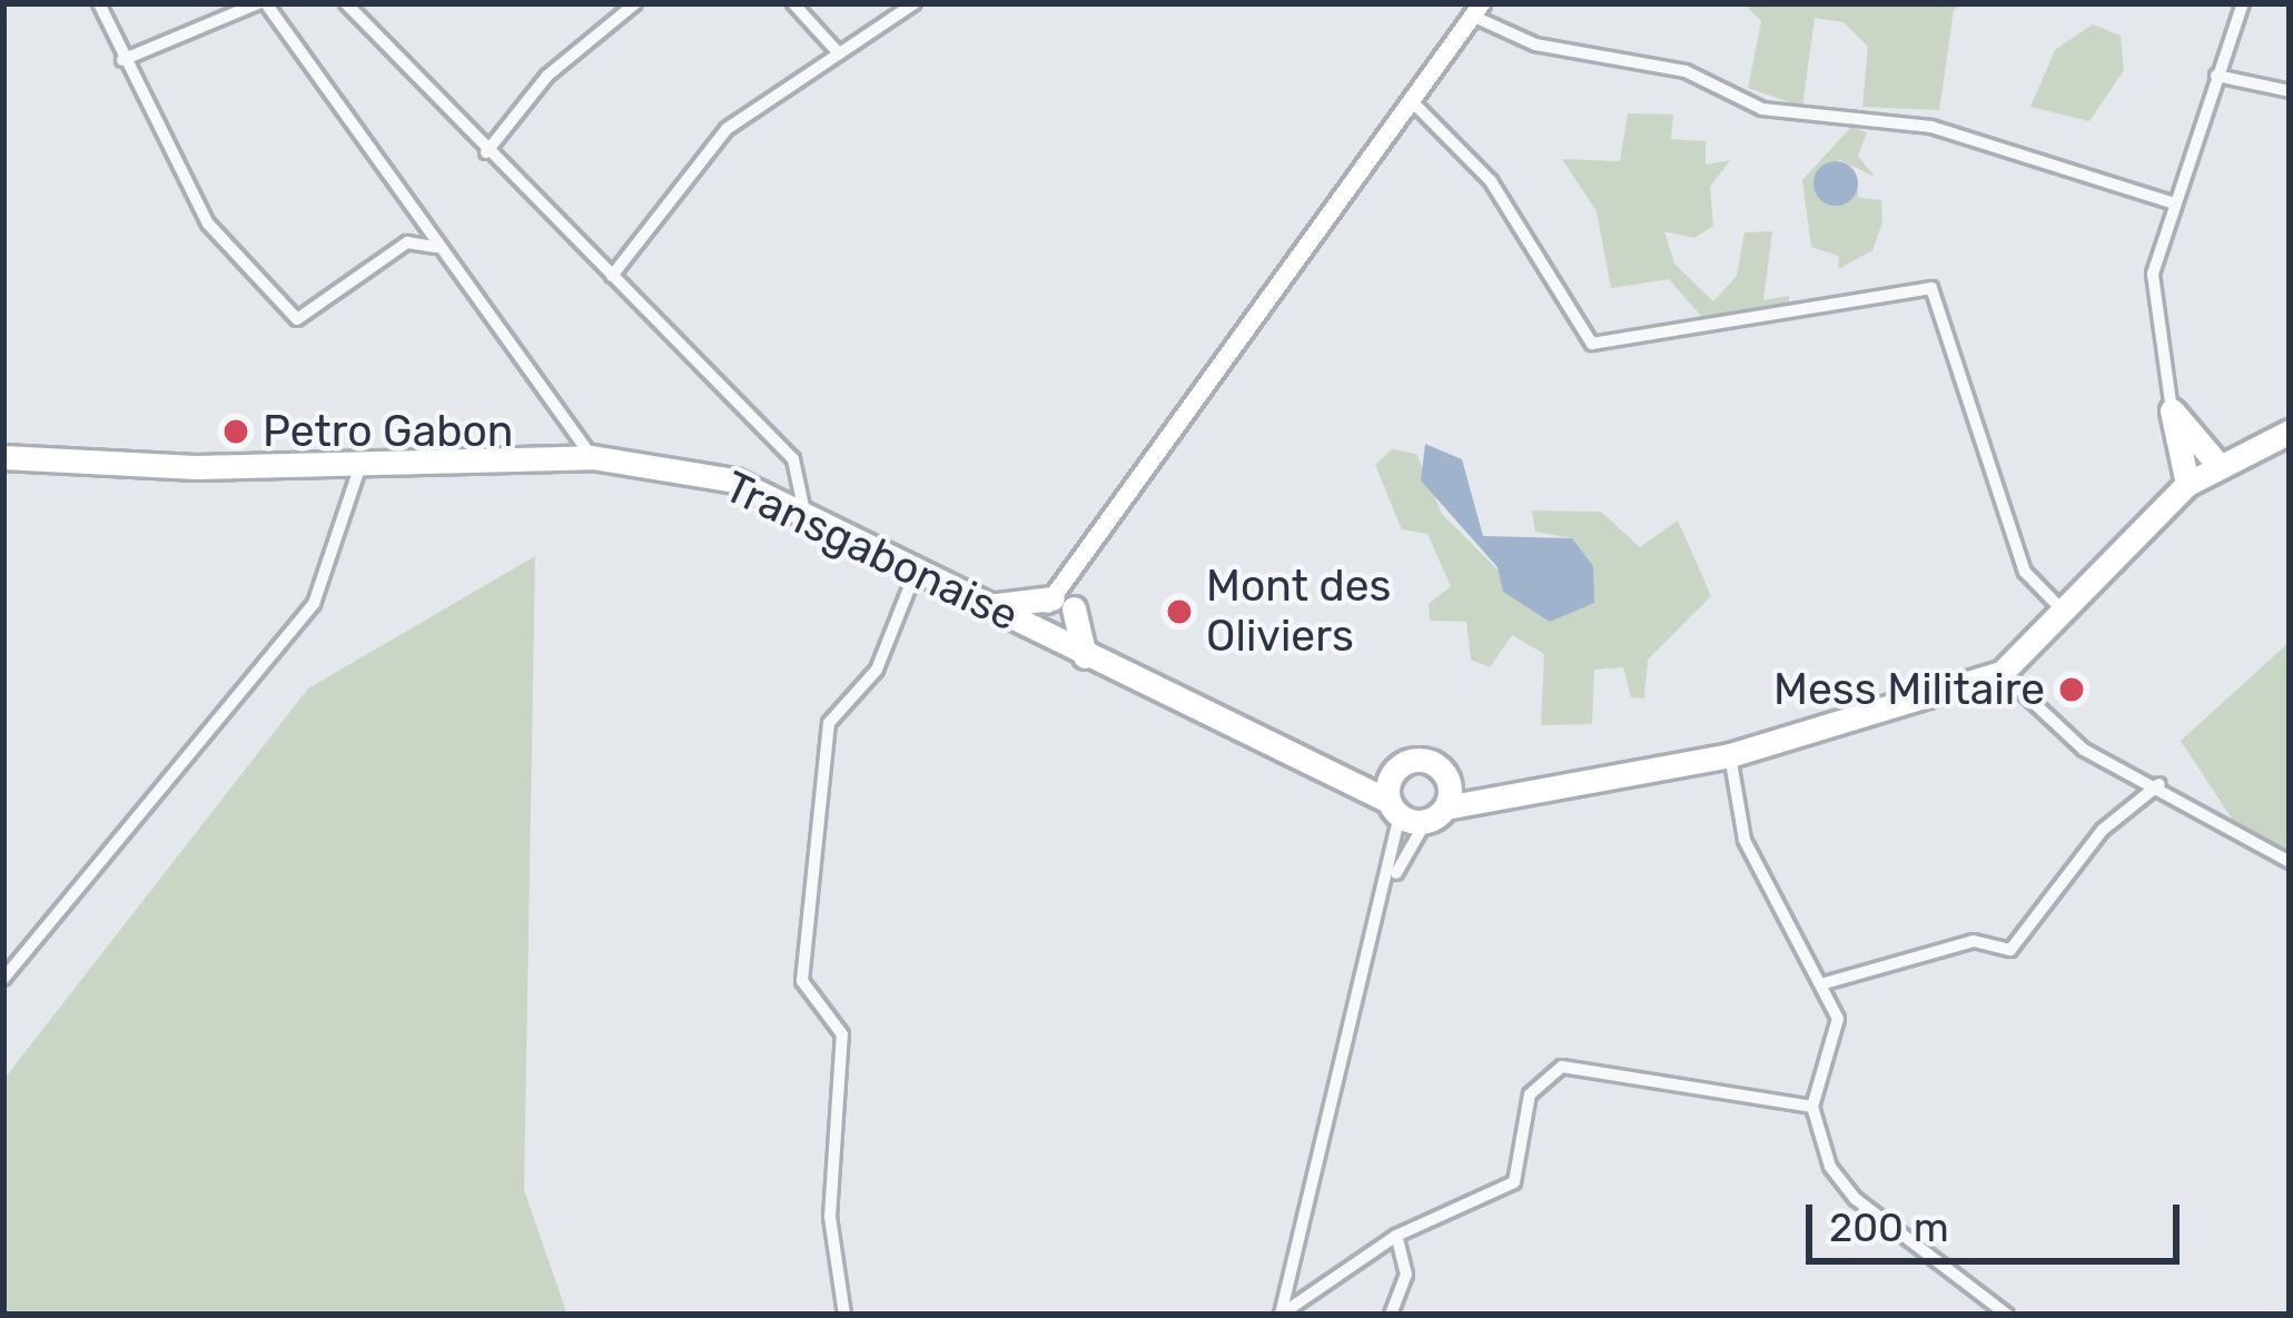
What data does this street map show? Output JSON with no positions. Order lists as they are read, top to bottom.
{
  "streets": {
    "highway": ["Transgabonaise"]
  },
  "places": ["Petro Gabon", "Mont des Oliviers", "Mess Militaire"],
  "scale_bar": "200 m"
}
